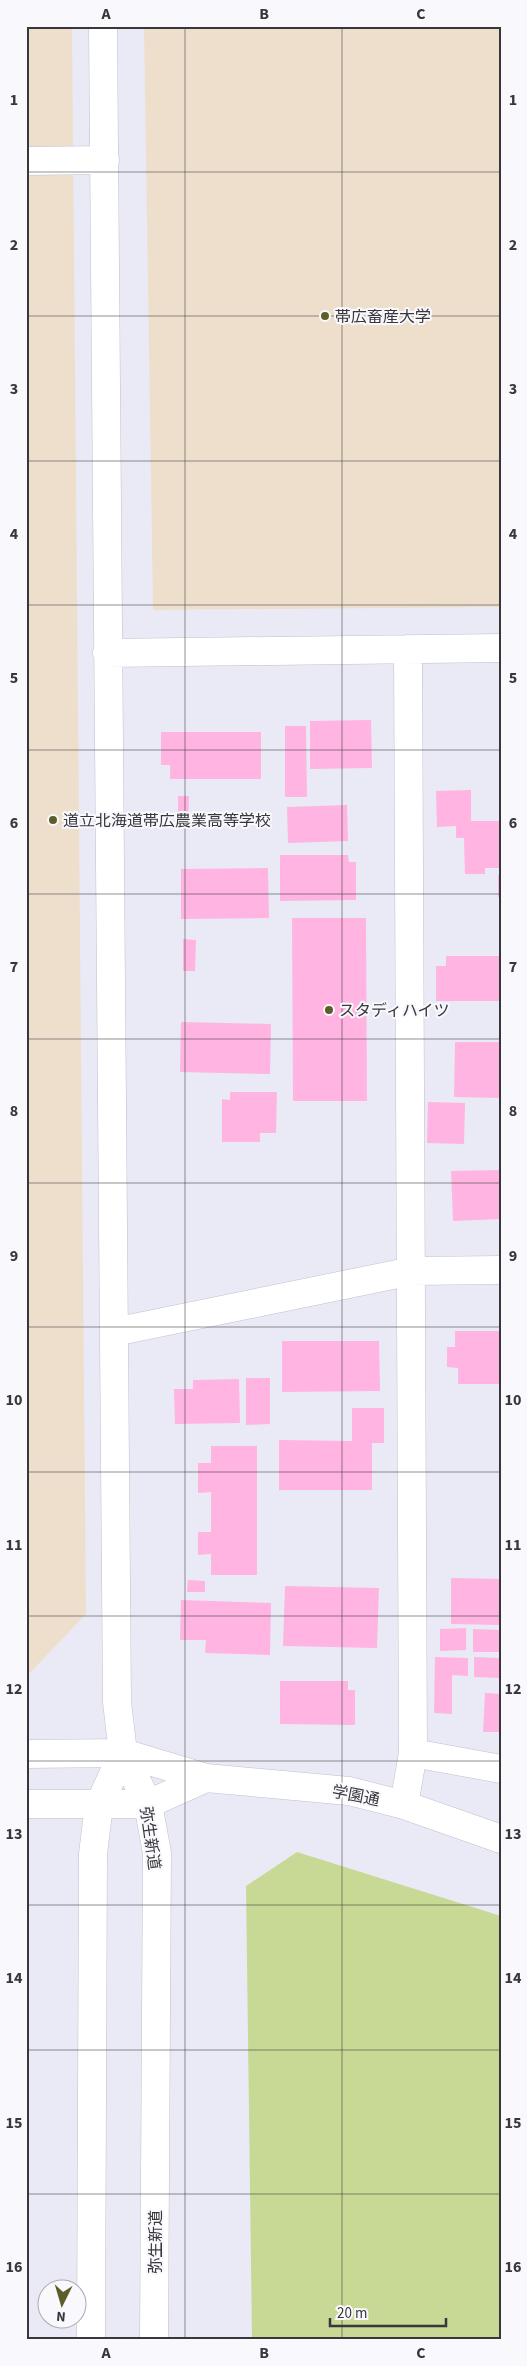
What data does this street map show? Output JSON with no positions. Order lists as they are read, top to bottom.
{
  "streets": {
    "street": ["学園通", "弥生新道"]
  },
  "crossings": [
    ["学園通", "弥生新道"]
  ],
  "places": ["帯広畜産大学", "道立北海道帯広農業高等学校", "スタディハイツ"],
  "scale_bar": "20 m",
  "north": "bottom",
  "grid": {
    "columns": ["A", "B", "C"],
    "rows": [
      "1",
      "2",
      "3",
      "4",
      "5",
      "6",
      "7",
      "8",
      "9",
      "10",
      "11",
      "12",
      "13",
      "14",
      "15",
      "16"
    ]
  }
}
